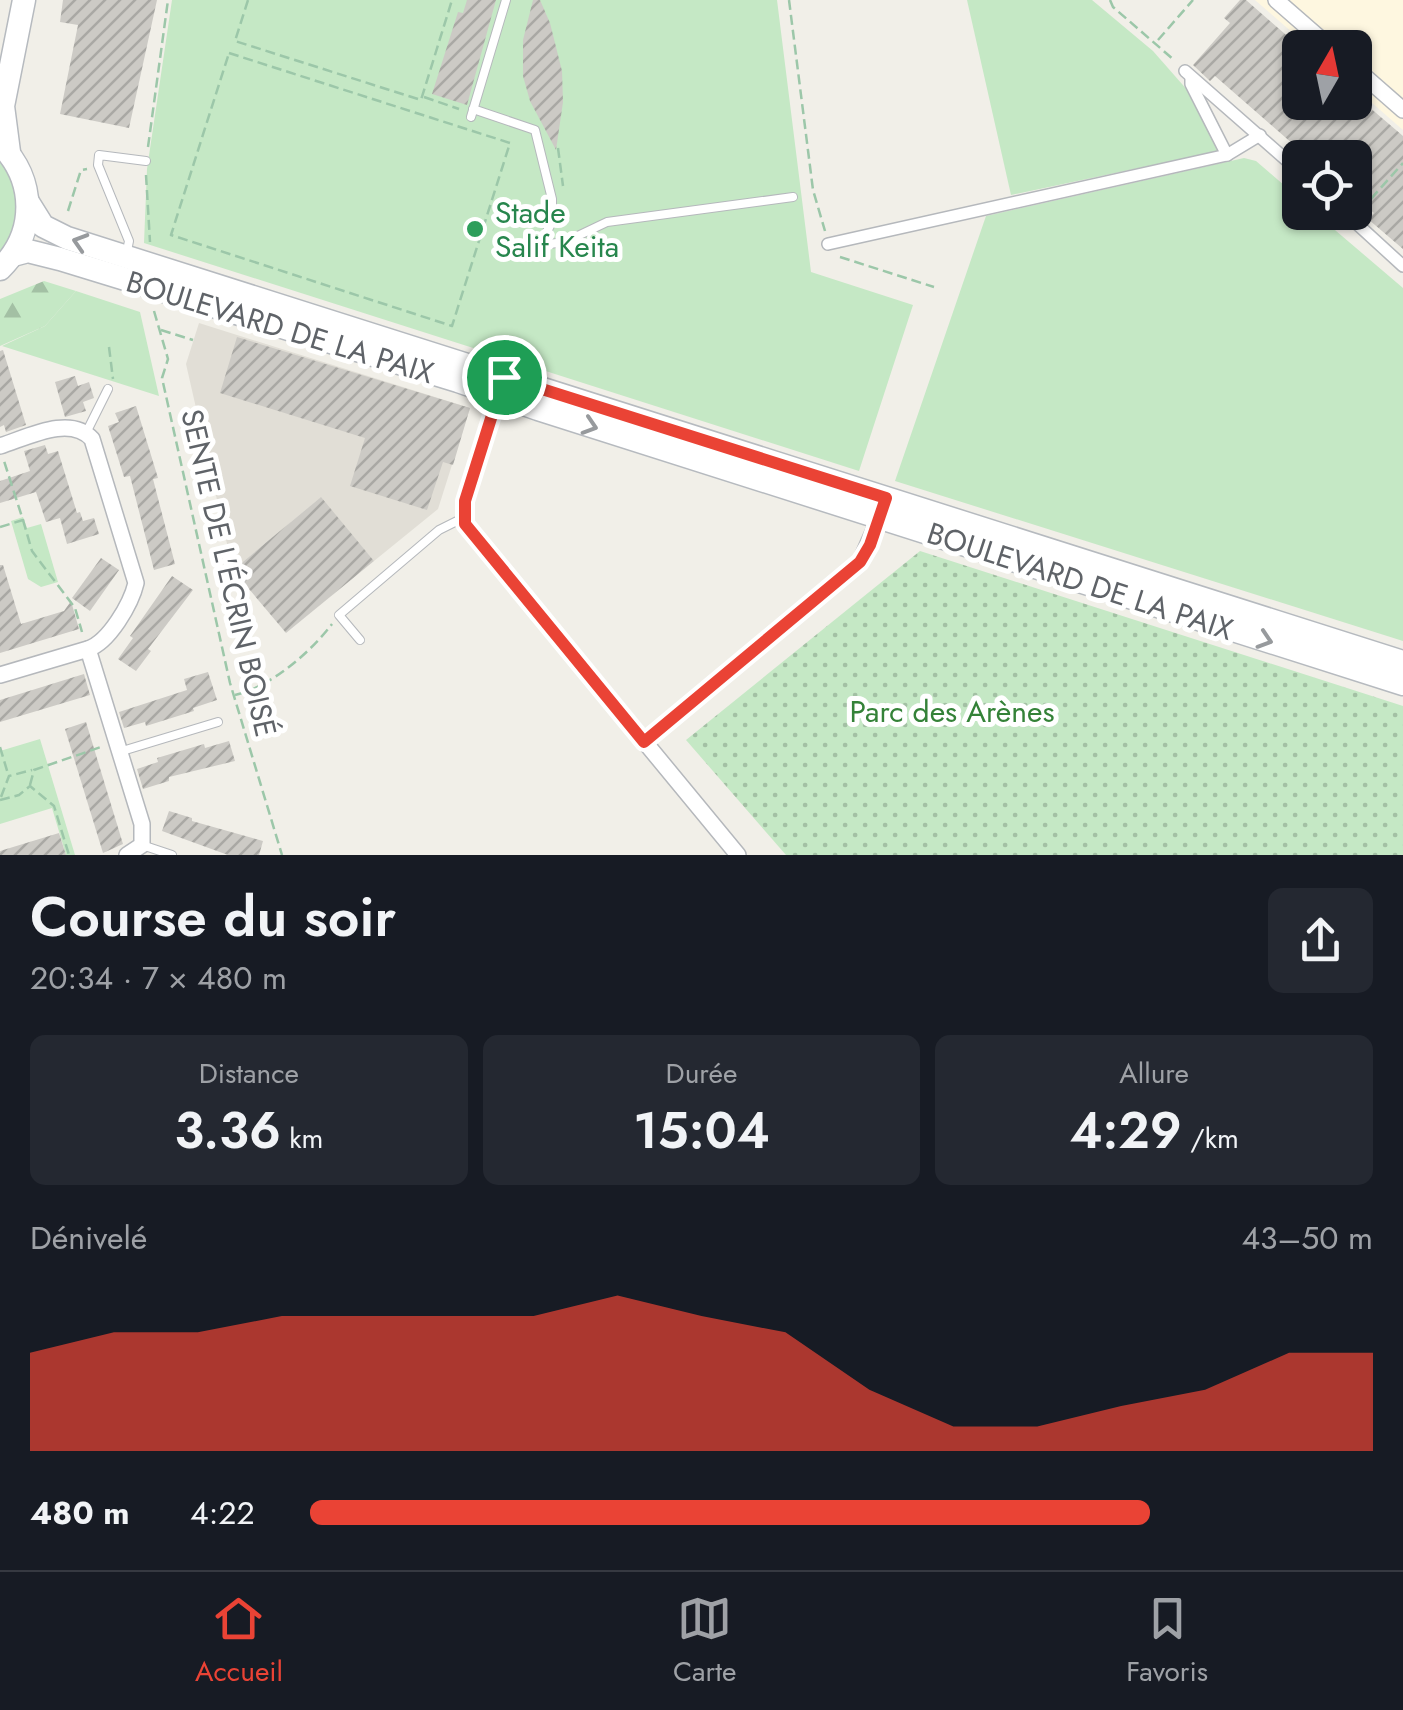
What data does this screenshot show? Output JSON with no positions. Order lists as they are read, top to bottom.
{
  "streets": {
    "main road": ["BOULEVARD DE LA PAIX"],
    "path": ["SENTE DE L'ÉCRIN BOISÉ"]
  },
  "parks": ["Parc des Arènes"],
  "places": ["Stade Salif Keita"],
  "north": "top",
  "page": {
    "heading": ["Course du soir", "20:34 · 7 × 480 m"],
    "stats": [
      ["Distance", "3.36 km"],
      ["Durée", "15:04"],
      ["Allure", "4:29 /km"]
    ],
    "chart": ["Dénivelé", "43–50 m"],
    "list": [
      {
        "name": "480 m",
        "note": "4:22"
      }
    ],
    "tabs": ["Accueil", "Carte", "Favoris"]
  }
}
